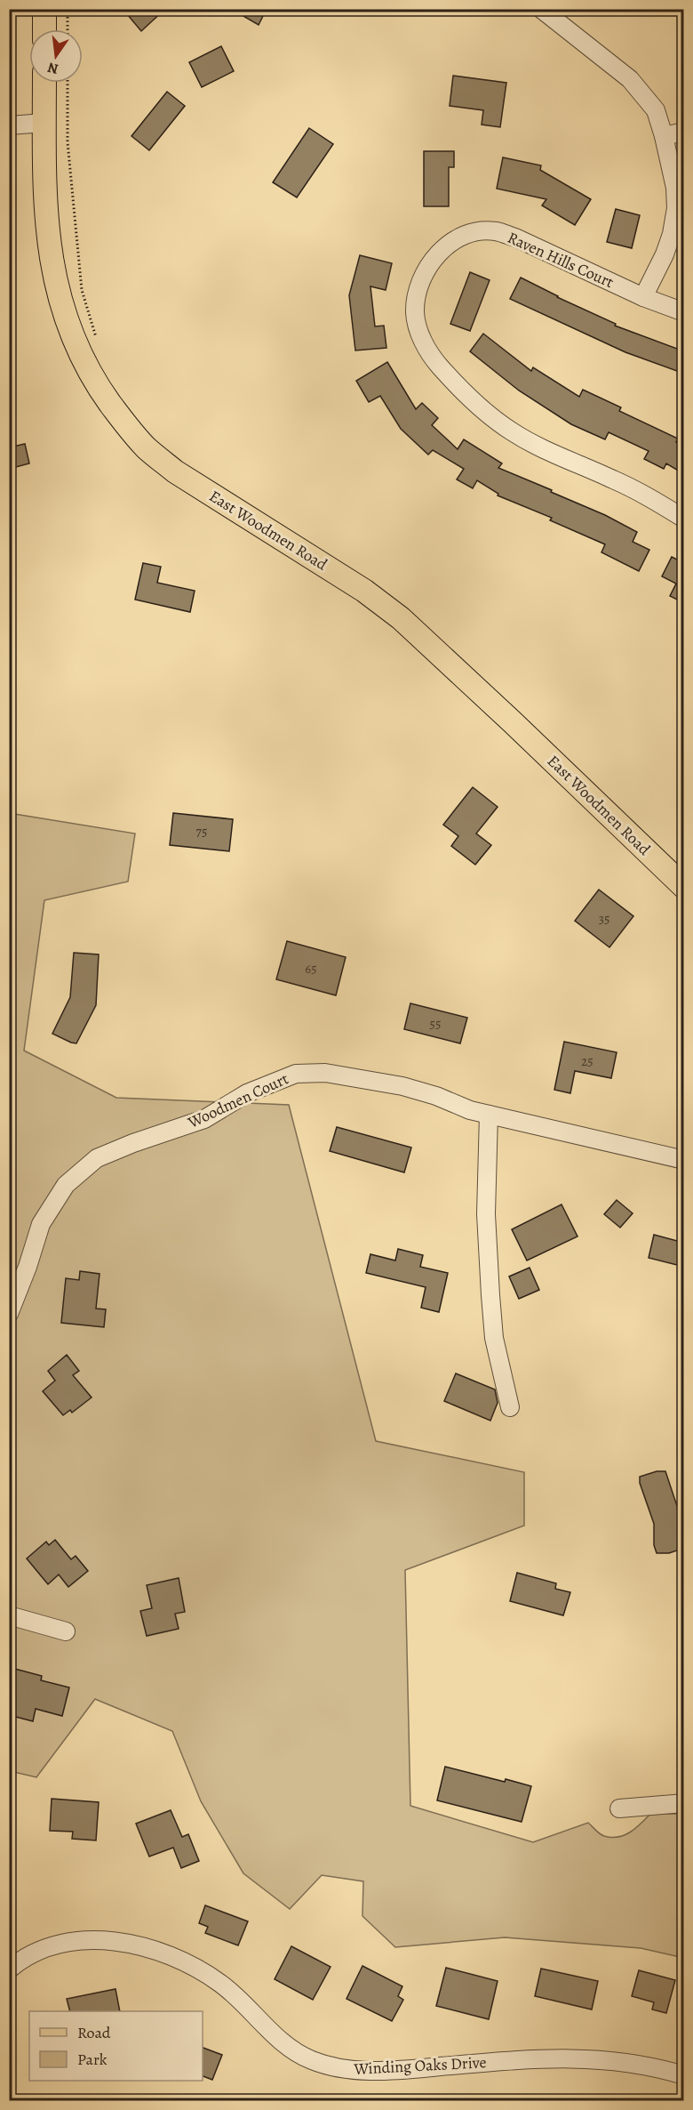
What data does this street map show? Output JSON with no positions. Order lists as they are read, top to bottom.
{
  "streets": {
    "main road": ["East Woodmen Road"],
    "street": ["Raven Hills Court", "Woodmen Court", "Winding Oaks Drive"]
  },
  "house_numbers": [
    "75",
    "35",
    "65",
    "55",
    "25"
  ],
  "legend": ["Road", "Park"],
  "north": "bottom"
}
